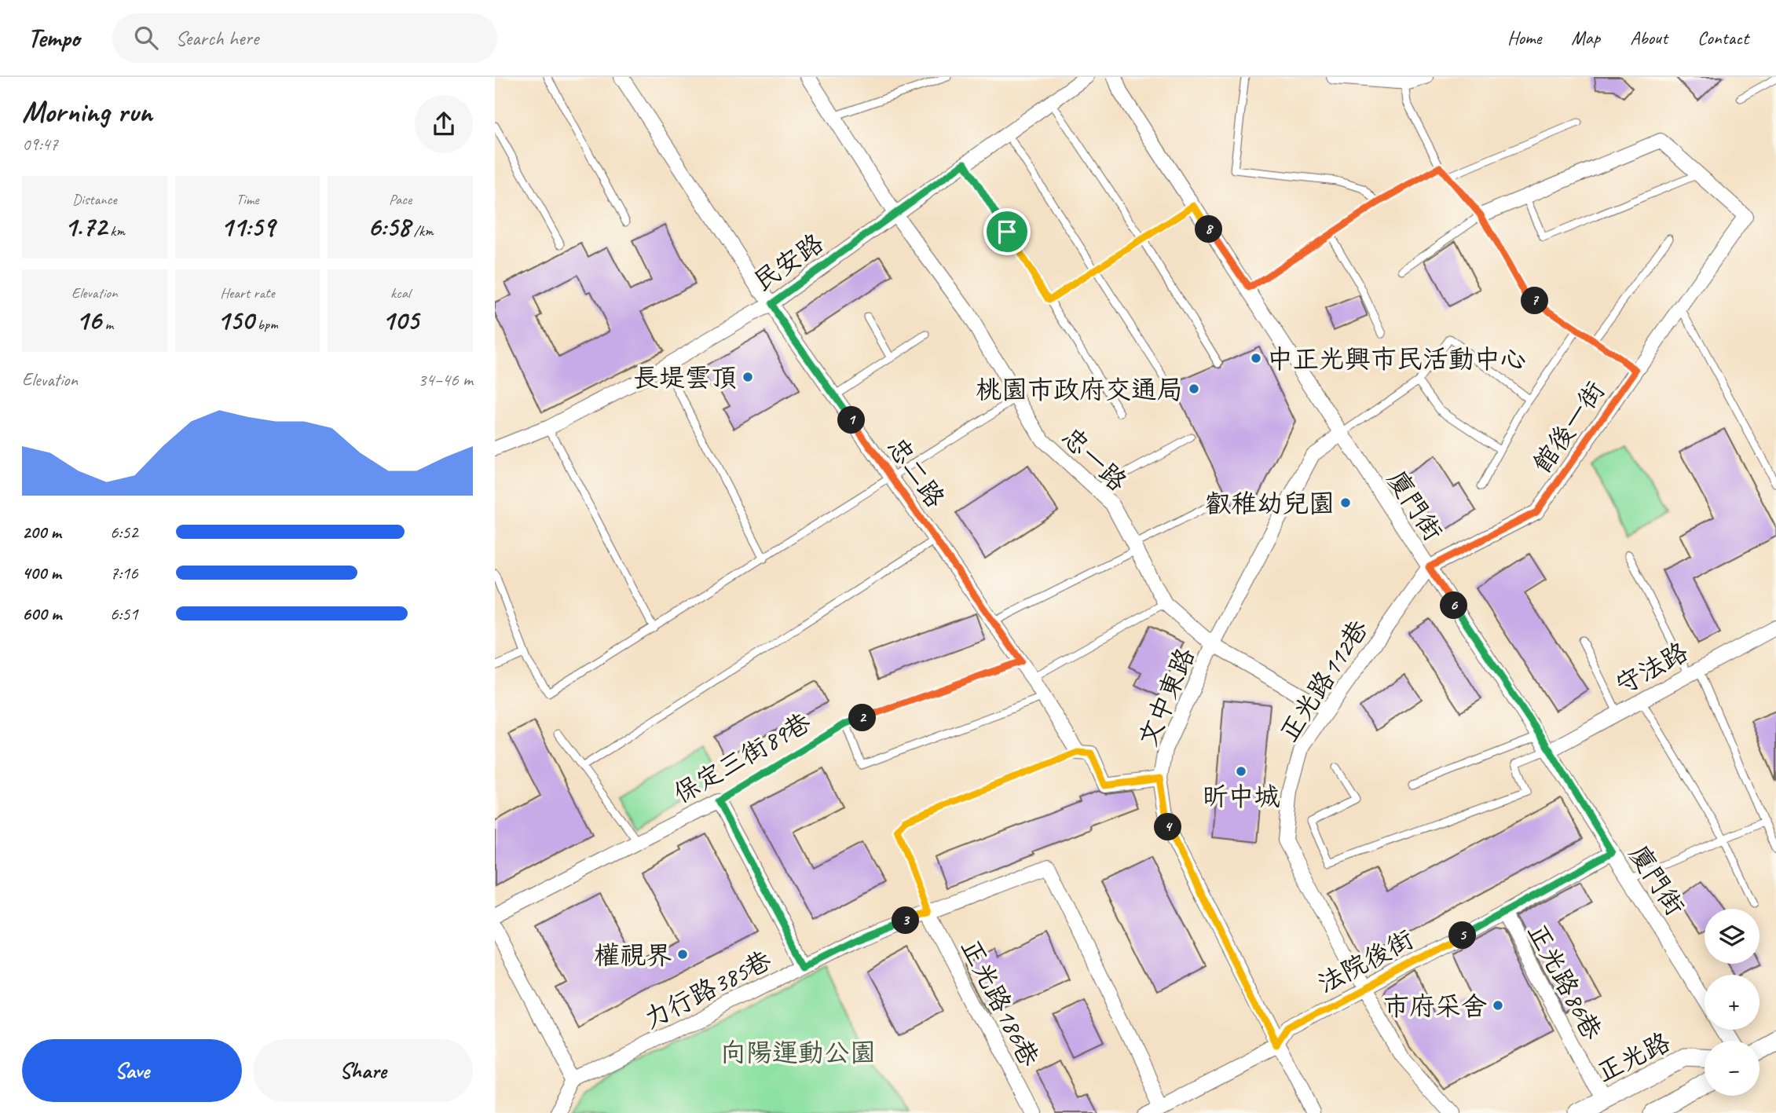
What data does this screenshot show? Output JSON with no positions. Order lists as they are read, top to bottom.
{
  "streets": {
    "street": [
      "民安路",
      "館後一街",
      "忠一路",
      "忠二路",
      "廈門街",
      "守法路",
      "正光路112巷",
      "文中東路",
      "保定三街89巷",
      "法院後街",
      "正光路86巷",
      "力行路385巷",
      "正光路186巷",
      "正光路"
    ]
  },
  "crossings": [
    ["民安路", "忠一路"],
    ["民安路", "忠二路"],
    ["館後一街", "廈門街"],
    ["館後一街", "正光路112巷"],
    ["忠一路", "正光路112巷"],
    ["忠一路", "文中東路"],
    ["忠二路", "文中東路"],
    ["忠二路", "保定三街89巷"],
    ["廈門街", "守法路"],
    ["廈門街", "正光路112巷"],
    ["廈門街", "文中東路"],
    ["廈門街", "法院後街"],
    ["正光路112巷", "法院後街"],
    ["文中東路", "法院後街"],
    ["法院後街", "正光路86巷"],
    ["法院後街", "力行路385巷"],
    ["正光路86巷", "正光路"],
    ["力行路385巷", "正光路186巷"]
  ],
  "parks": ["向陽運動公園"],
  "places": [
    "中正光興市民活動中心",
    "長堤雲頂",
    "桃園市政府交通局",
    "叡稚幼兒園",
    "昕中城",
    "權視界",
    "市府采舍"
  ],
  "page": {
    "header": "Tempo",
    "search": "Search here",
    "nav": [
      "Home",
      "Map",
      "About",
      "Contact"
    ],
    "heading": ["Morning run", "09:47"],
    "stats": [
      ["Distance", "1.72 km"],
      ["Time", "11:59"],
      ["Pace", "6:58 /km"],
      ["Elevation", "16 m"],
      ["Heart rate", "150 bpm"],
      ["kcal", "105"]
    ],
    "pins": [
      "8",
      "7",
      "1",
      "6",
      "2",
      "4",
      "3",
      "5"
    ],
    "chart": ["Elevation", "34–46 m"],
    "list": [
      {
        "name": "200 m",
        "note": "6:52"
      },
      {
        "name": "400 m",
        "note": "7:16"
      },
      {
        "name": "600 m",
        "note": "6:51"
      }
    ],
    "map_buttons": ["+", "−"],
    "buttons": ["Save", "Share"]
  }
}
